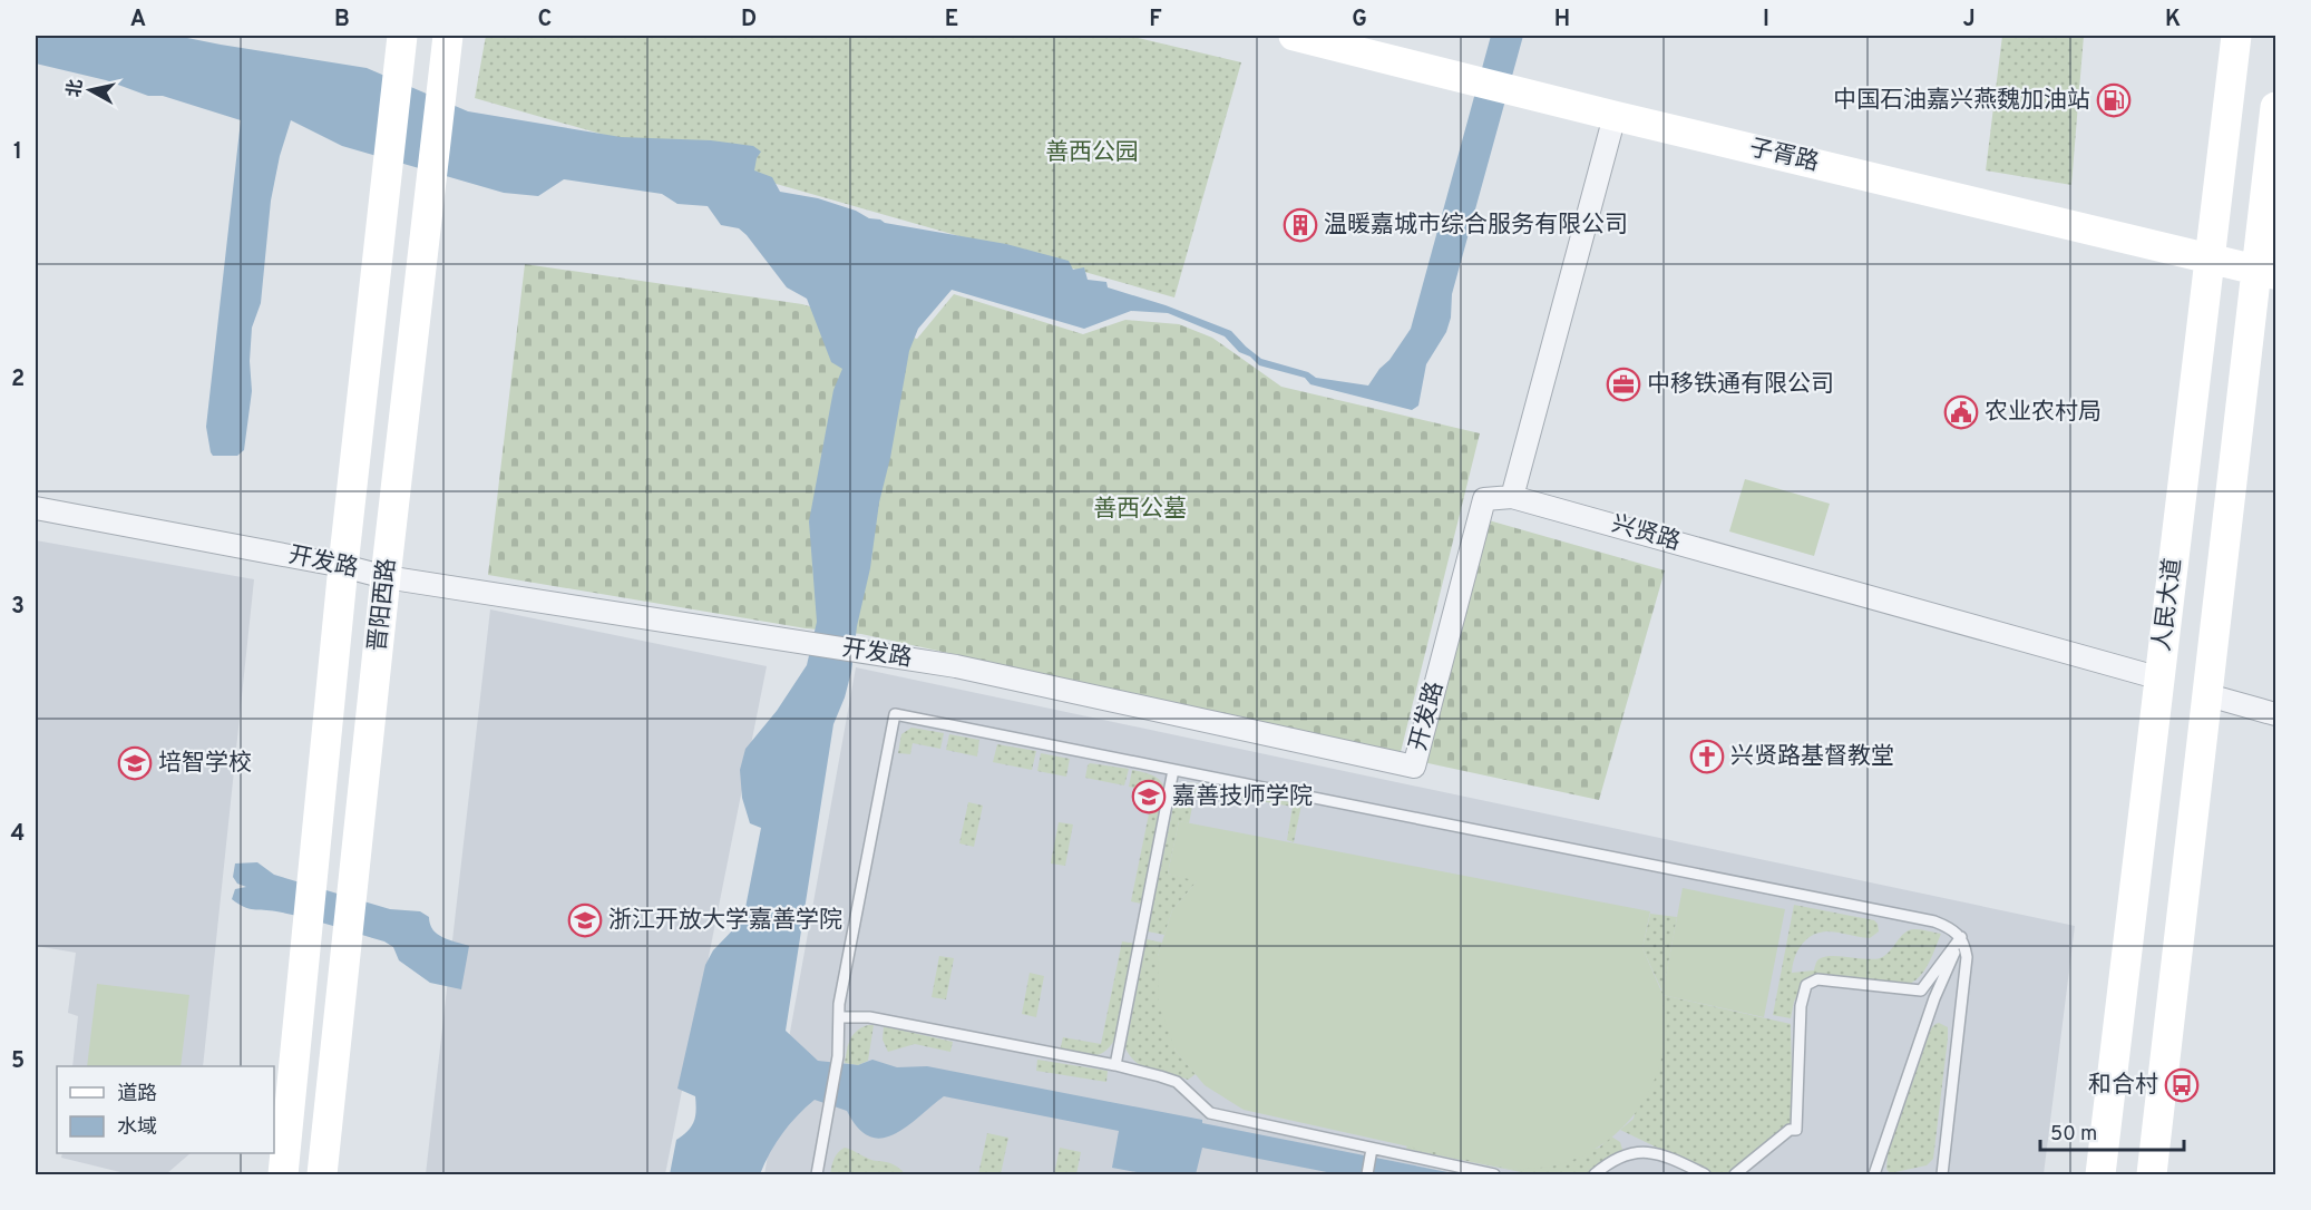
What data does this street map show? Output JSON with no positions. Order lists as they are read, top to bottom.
{
  "streets": {
    "main road": ["子胥路", "晋阳西路", "人民大道"],
    "street": ["兴贤路", "开发路"]
  },
  "crossings": [
    ["子胥路", "人民大道"],
    ["兴贤路", "开发路"],
    ["兴贤路", "人民大道"],
    ["开发路", "晋阳西路"]
  ],
  "parks": ["善西公园", "善西公墓"],
  "places": {
    "fuel station": ["中国石油嘉兴燕魏加油站"],
    "building": ["温暖嘉城市综合服务有限公司"],
    "office": ["中移铁通有限公司"],
    "public building": ["农业农村局"],
    "church": ["兴贤路基督教堂"],
    "school or university": ["培智学校", "嘉善技师学院", "浙江开放大学嘉善学院"],
    "bus stop": ["和合村"]
  },
  "legend": ["道路", "水域"],
  "scale_bar": "50 m",
  "north": "left",
  "grid": {
    "columns": [
      "A",
      "B",
      "C",
      "D",
      "E",
      "F",
      "G",
      "H",
      "I",
      "J",
      "K"
    ],
    "rows": [
      "1",
      "2",
      "3",
      "4",
      "5"
    ]
  }
}
